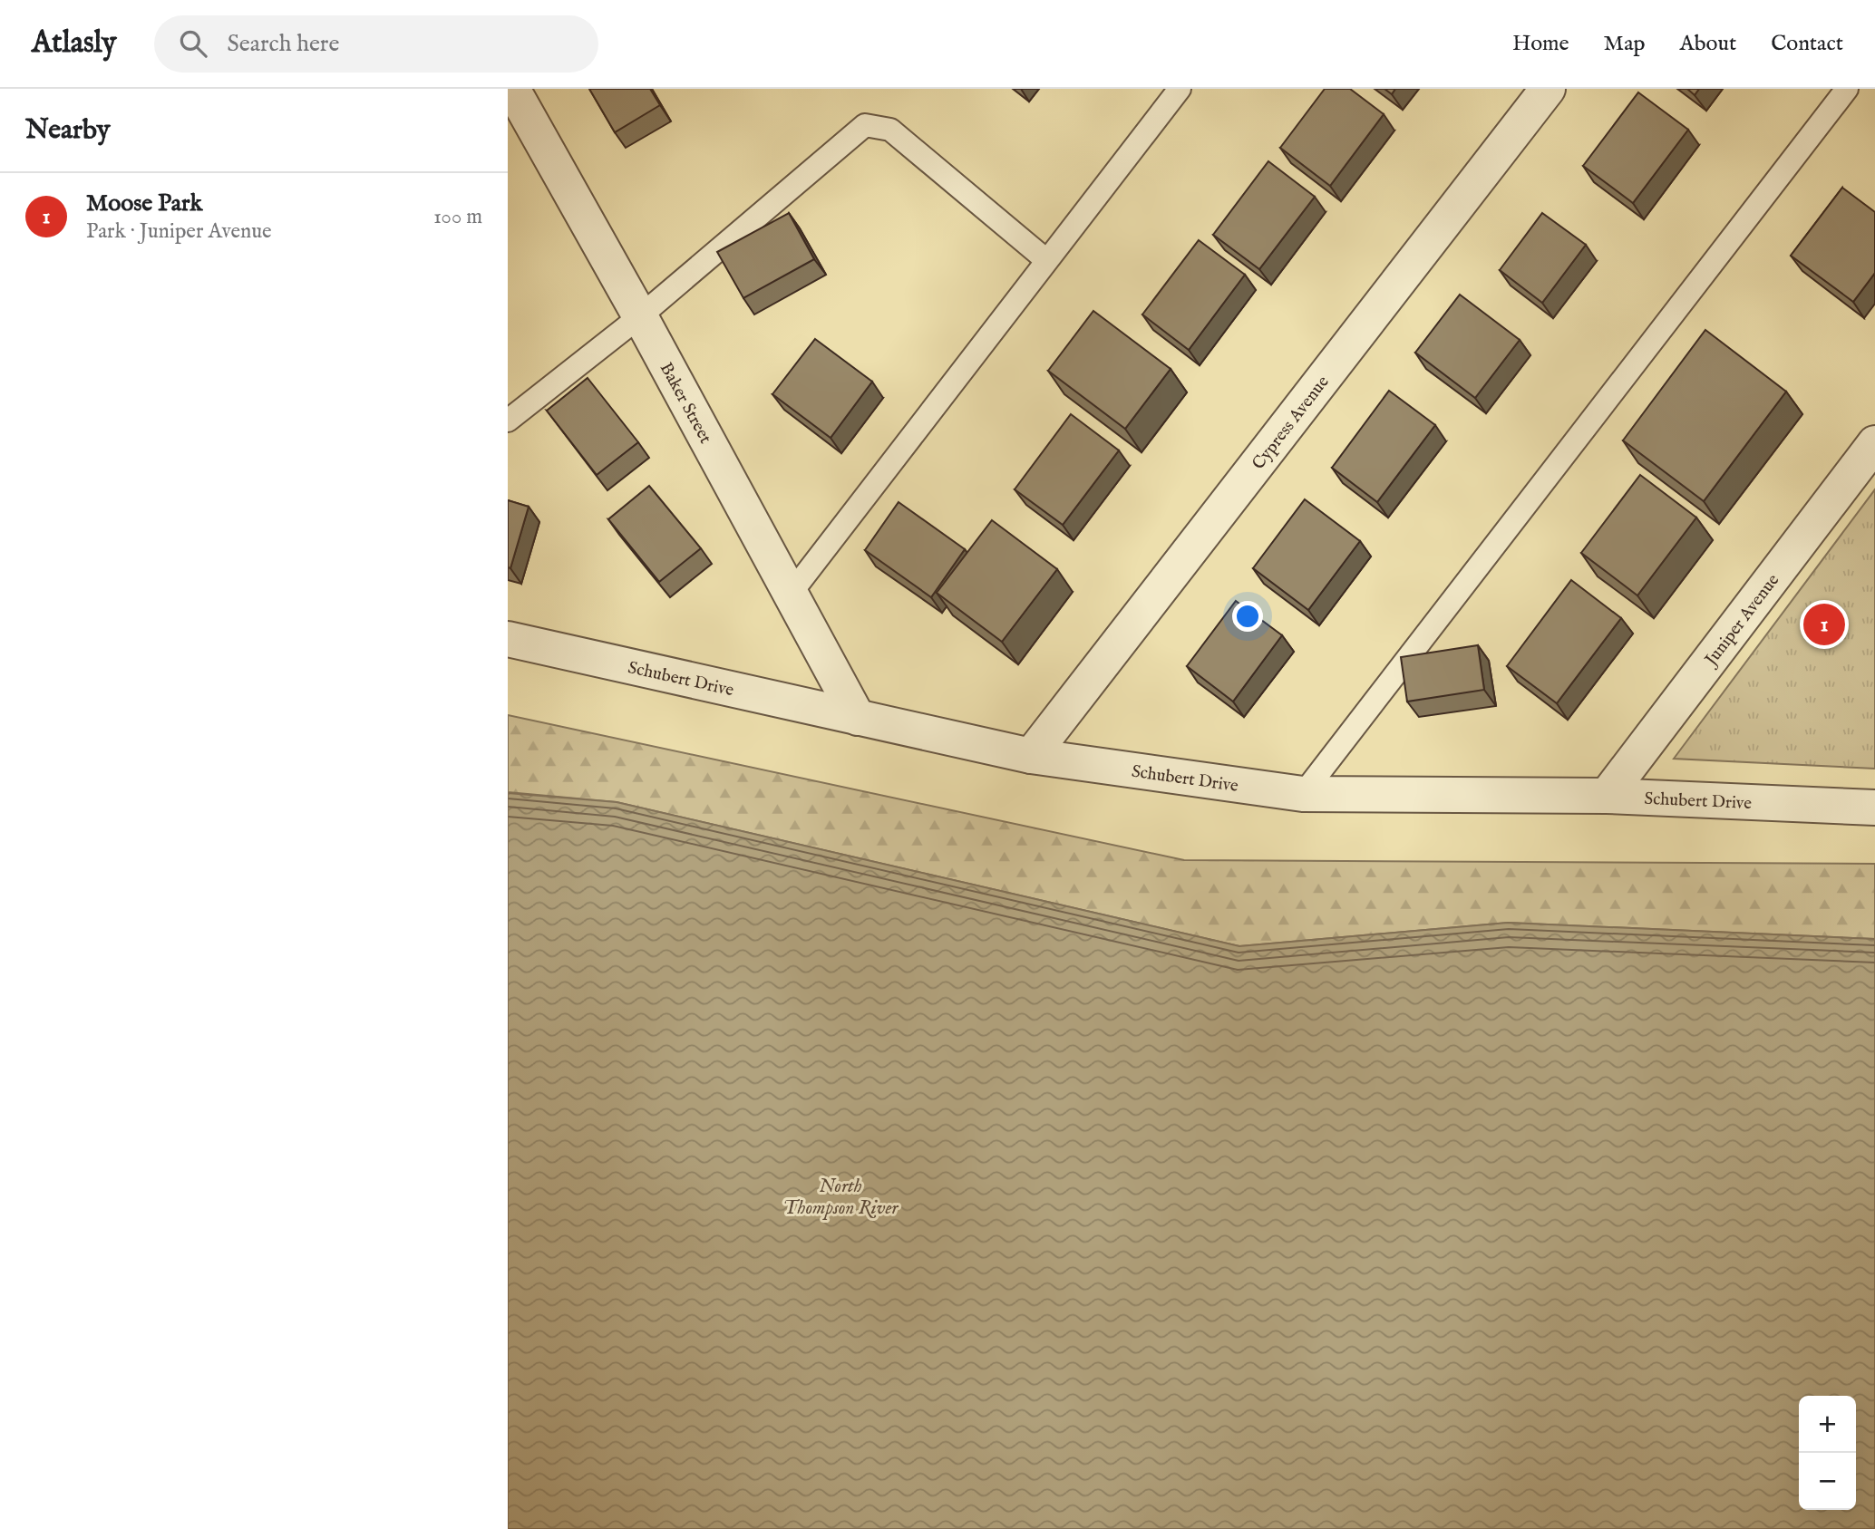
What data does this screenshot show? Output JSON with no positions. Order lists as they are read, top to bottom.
{
  "streets": {
    "street": [
      "Baker Street",
      "Cypress Avenue",
      "Juniper Avenue",
      "Schubert Drive"
    ]
  },
  "crossings": [
    ["Baker Street", "Schubert Drive"],
    ["Cypress Avenue", "Schubert Drive"],
    ["Juniper Avenue", "Schubert Drive"]
  ],
  "water": ["North Thompson River"],
  "page": {
    "header": "Atlasly",
    "search": "Search here",
    "nav": [
      "Home",
      "Map",
      "About",
      "Contact"
    ],
    "heading": "Nearby",
    "list": [
      {
        "mark": "1",
        "name": "Moose Park",
        "note": "Park · Juniper Avenue",
        "value": "100 m"
      }
    ],
    "pins": "1",
    "map_buttons": ["+", "−"]
  }
}
